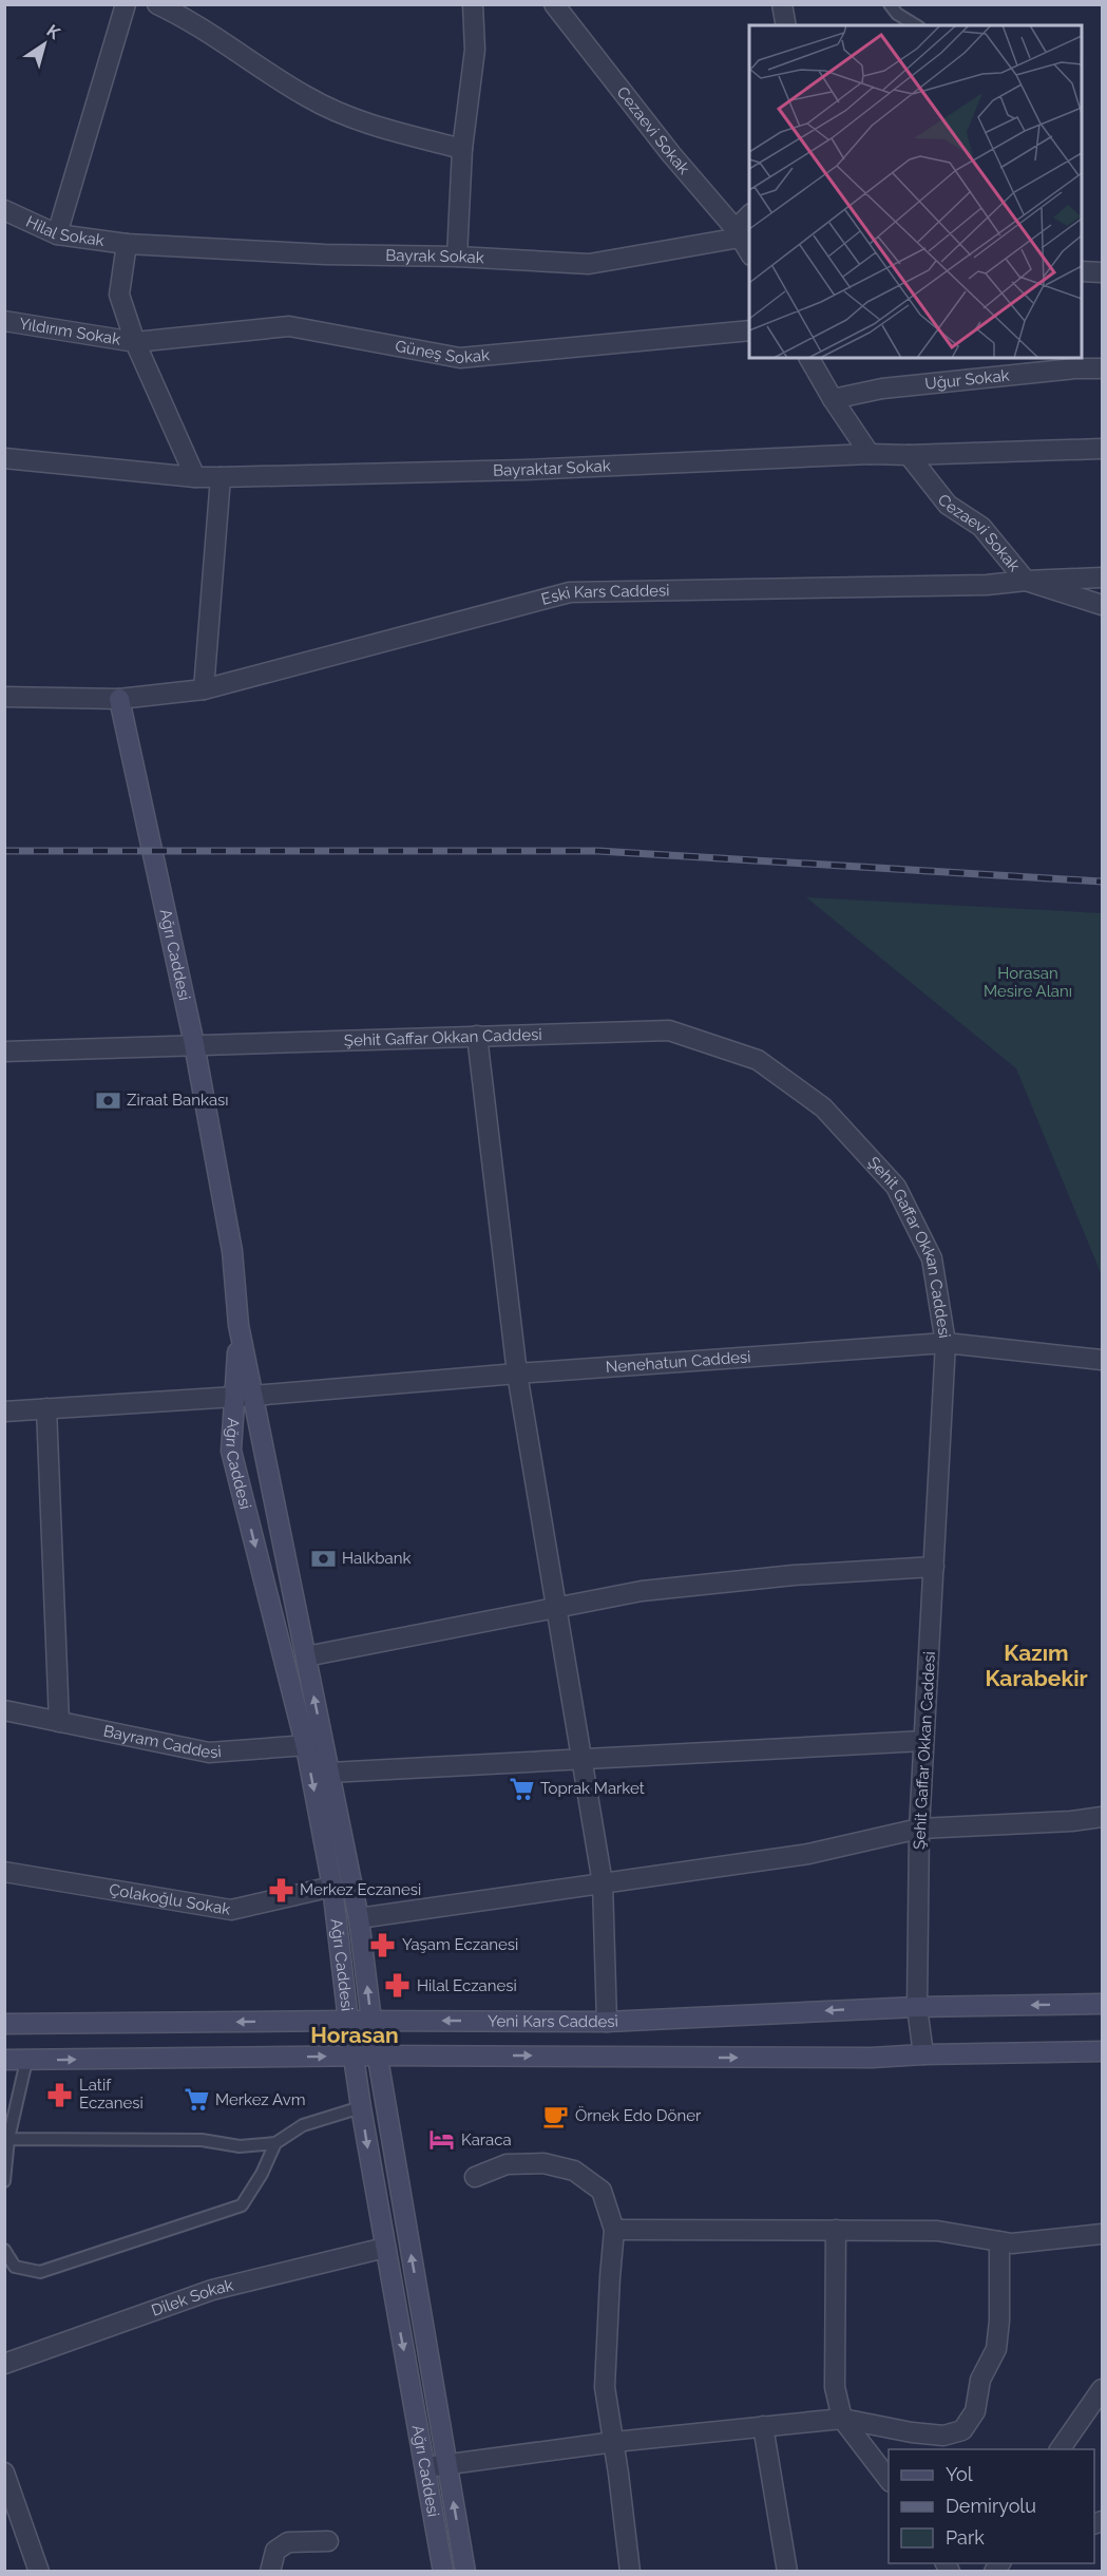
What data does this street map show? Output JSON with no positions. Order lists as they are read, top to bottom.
{
  "streets": {
    "main road": ["Ağrı Caddesi", "Yeni Kars Caddesi"],
    "street": [
      "Cezaevi Sokak",
      "Hilal Sokak",
      "Bayrak Sokak",
      "Yıldırım Sokak",
      "Güneş Sokak",
      "Uğur Sokak",
      "Bayraktar Sokak",
      "Eski Kars Caddesi",
      "Şehit Gaffar Okkan Caddesi",
      "Nenehatun Caddesi",
      "Bayram Caddesi",
      "Çolakoğlu Sokak",
      "Dilek Sokak"
    ]
  },
  "crossings": [
    ["Cezaevi Sokak", "Bayrak Sokak"],
    ["Cezaevi Sokak", "Bayraktar Sokak"],
    ["Cezaevi Sokak", "Eski Kars Caddesi"],
    ["Hilal Sokak", "Bayrak Sokak"],
    ["Yıldırım Sokak", "Güneş Sokak"],
    ["Eski Kars Caddesi", "Ağrı Caddesi"],
    ["Ağrı Caddesi", "Şehit Gaffar Okkan Caddesi"],
    ["Ağrı Caddesi", "Nenehatun Caddesi"],
    ["Ağrı Caddesi", "Bayram Caddesi"],
    ["Ağrı Caddesi", "Çolakoğlu Sokak"],
    ["Ağrı Caddesi", "Yeni Kars Caddesi"],
    ["Ağrı Caddesi", "Dilek Sokak"],
    ["Şehit Gaffar Okkan Caddesi", "Nenehatun Caddesi"],
    ["Şehit Gaffar Okkan Caddesi", "Yeni Kars Caddesi"]
  ],
  "districts": ["Kazım Karabekir", "Horasan"],
  "parks": ["Horasan Mesire Alanı"],
  "places": {
    "bank": ["Ziraat Bankası", "Halkbank"],
    "supermarket": ["Toprak Market", "Merkez Avm"],
    "pharmacy": [
      "Merkez Eczanesi",
      "Yaşam Eczanesi",
      "Hilal Eczanesi",
      "Latif Eczanesi"
    ],
    "cafe": ["Örnek Edo Döner"],
    "hotel": ["Karaca"]
  },
  "legend": ["Yol", "Demiryolu", "Park"],
  "north": "top right"
}
